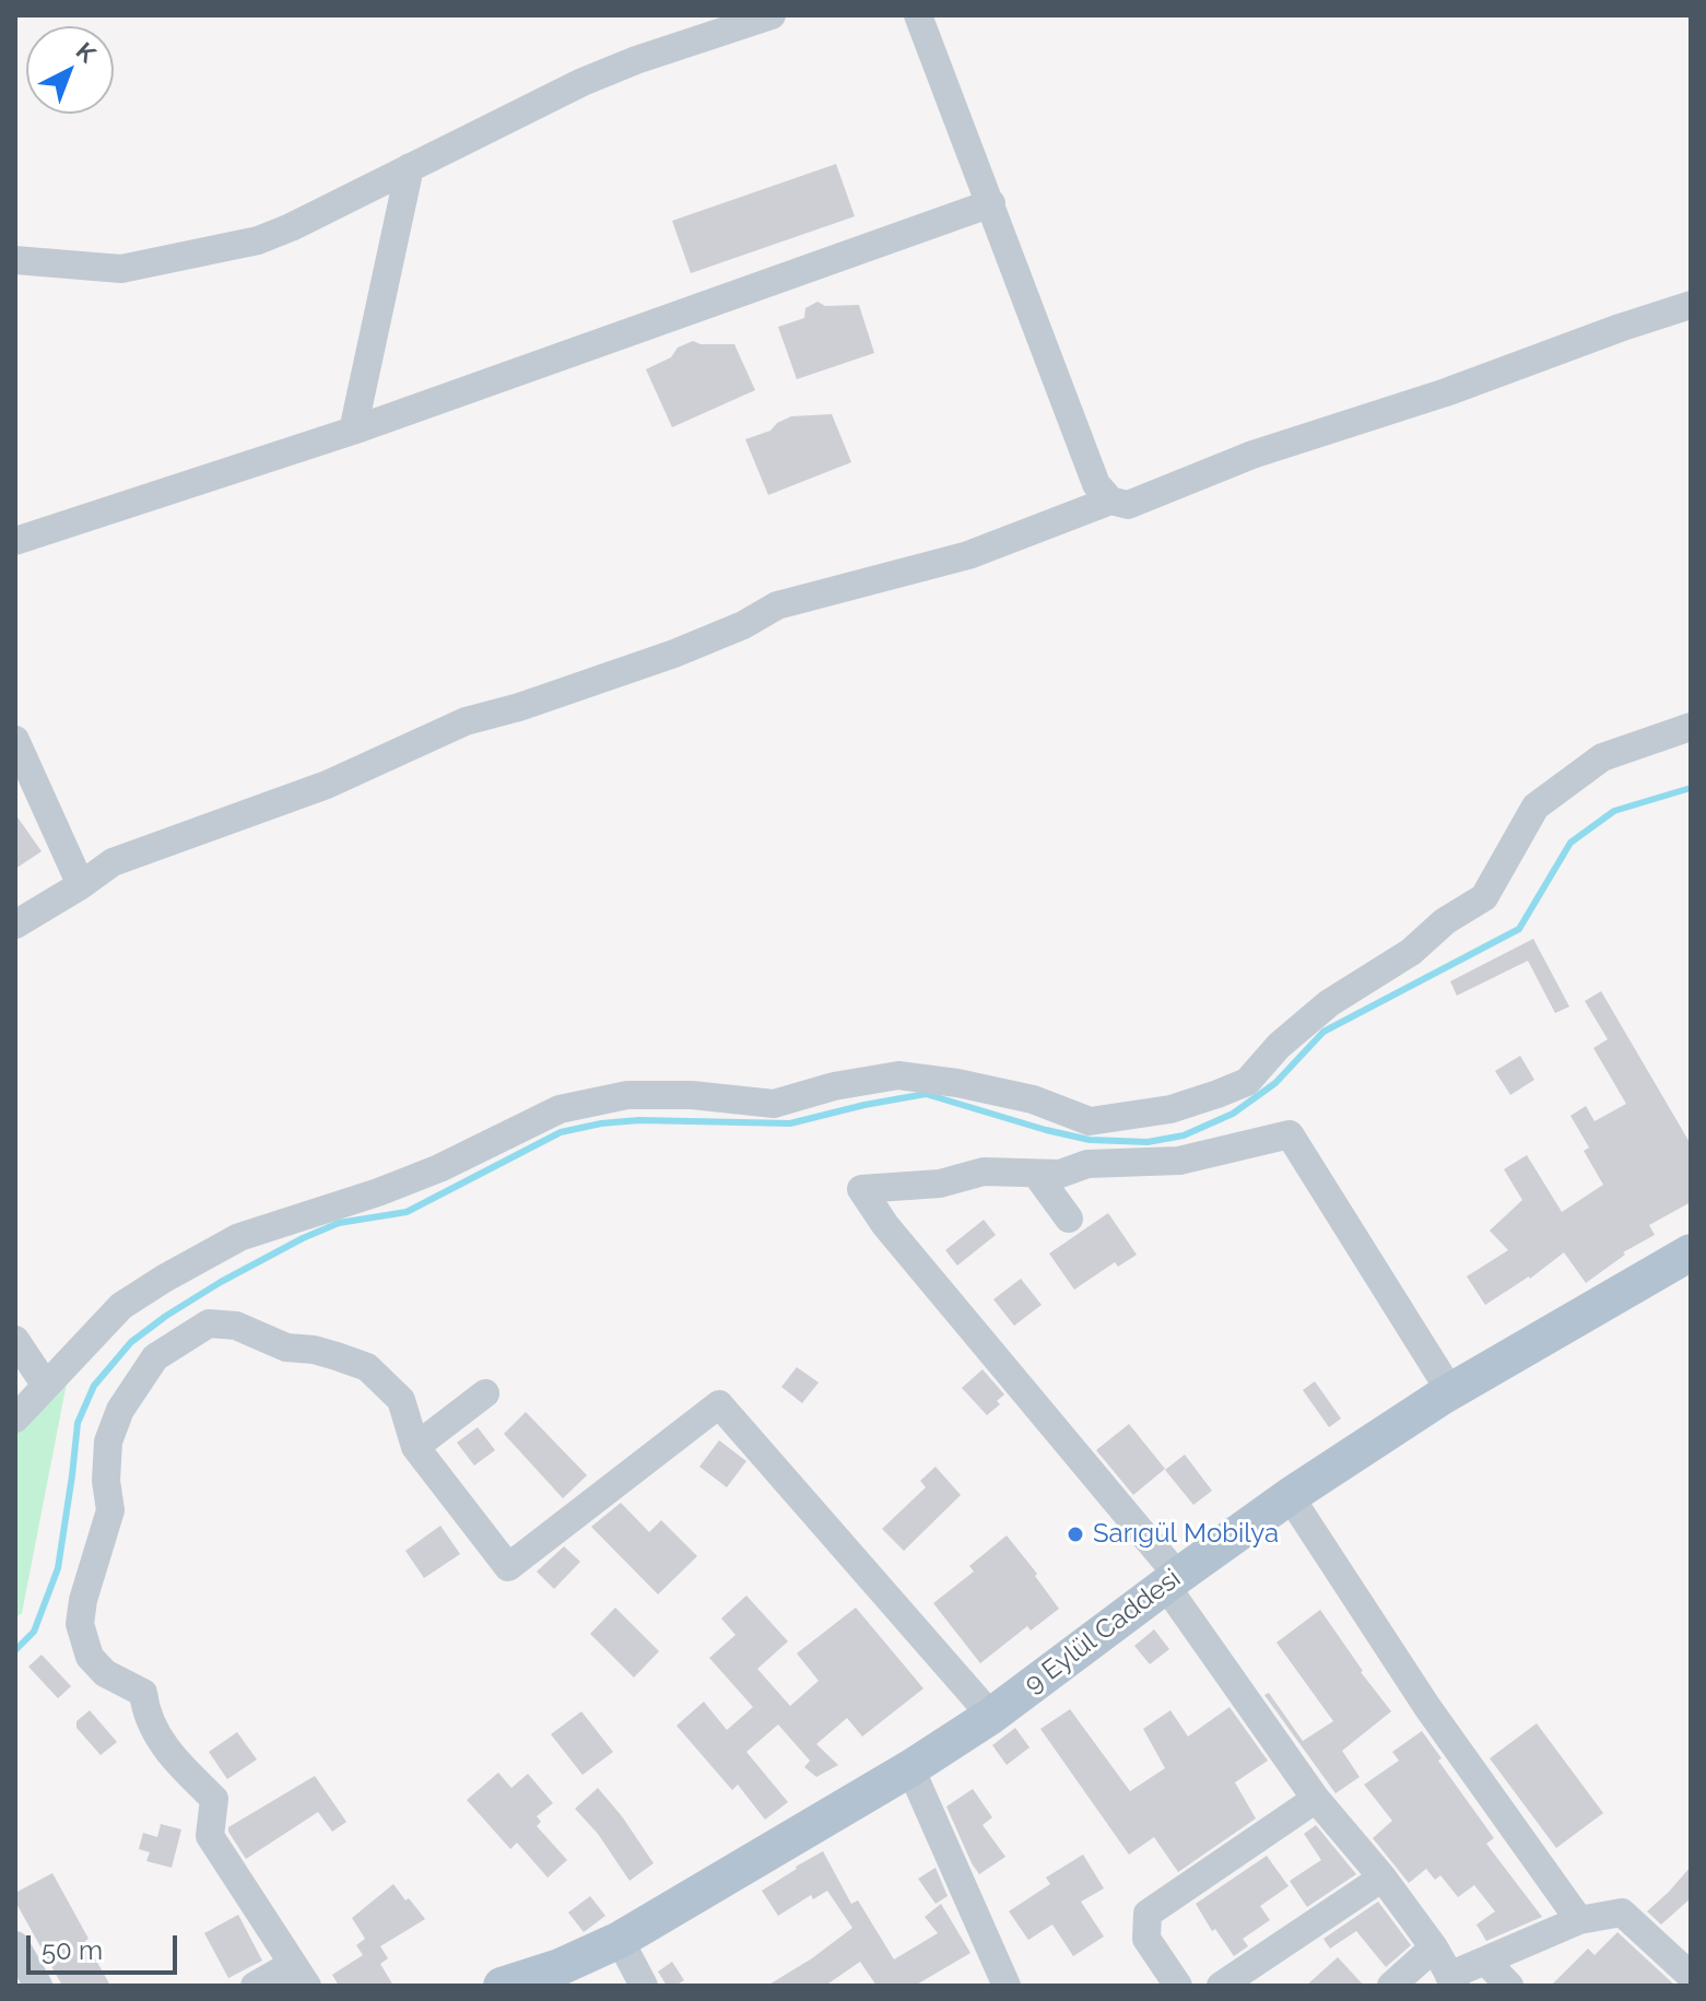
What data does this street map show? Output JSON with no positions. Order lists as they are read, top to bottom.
{
  "streets": {
    "main road": ["9 Eylül Caddesi"]
  },
  "places": ["Sarıgül Mobilya"],
  "scale_bar": "50 m",
  "north": "top right"
}
